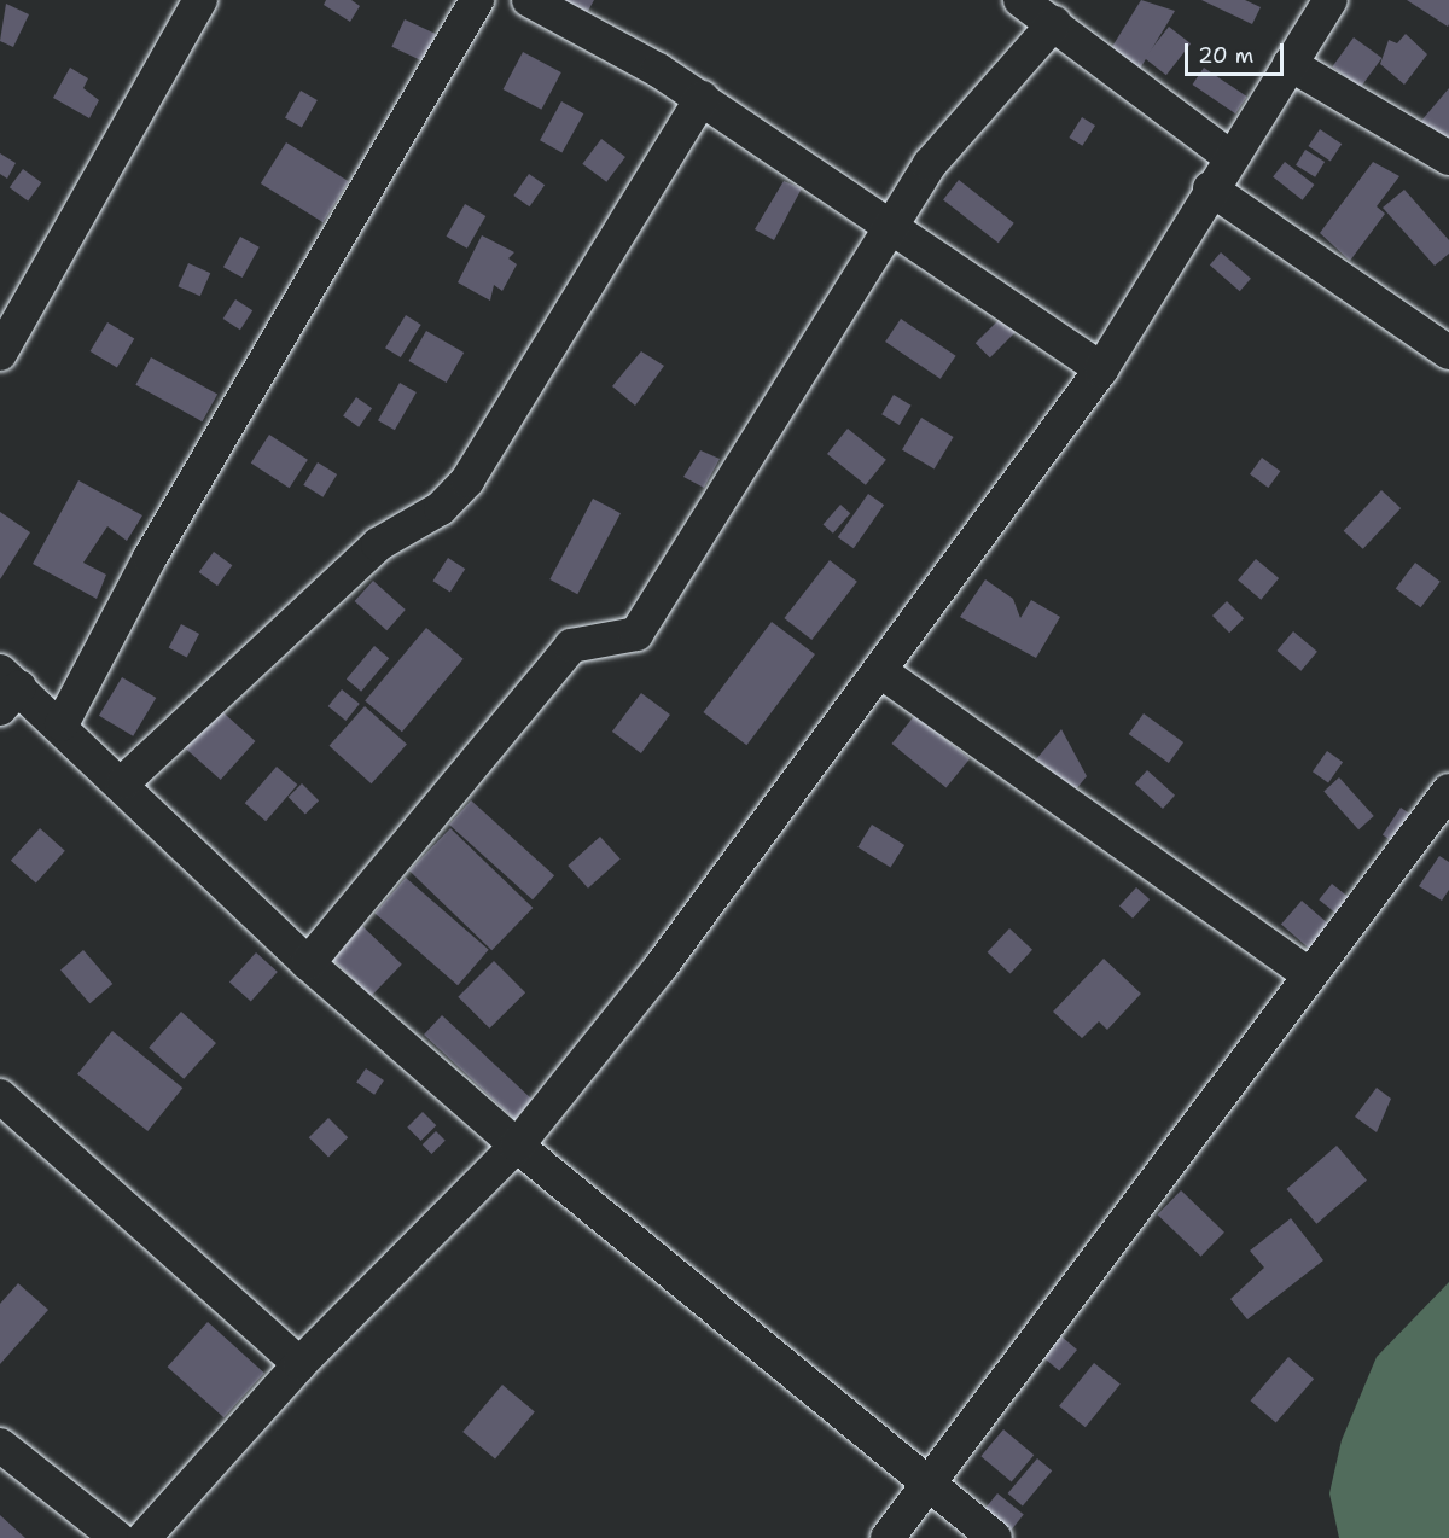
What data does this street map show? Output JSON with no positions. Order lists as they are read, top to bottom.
{
  "scale_bar": "20 m"
}
